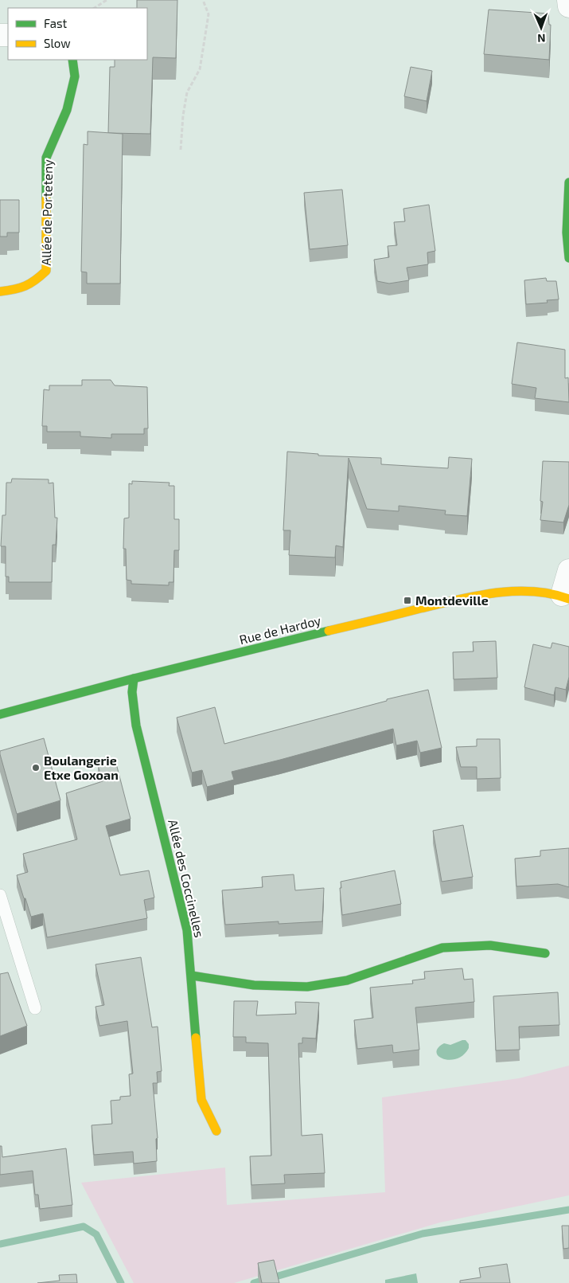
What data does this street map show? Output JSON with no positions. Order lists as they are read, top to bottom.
{
  "streets": {
    "street": ["Allée de Porteteny", "Rue de Hardoy", "Allée des Coccinelles"]
  },
  "crossings": [
    ["Rue de Hardoy", "Allée des Coccinelles"]
  ],
  "places": {
    "transit": ["Montdeville"],
    "other": ["Boulangerie Etxe Goxoan"]
  },
  "legend": ["Fast", "Slow"],
  "north": "bottom"
}
